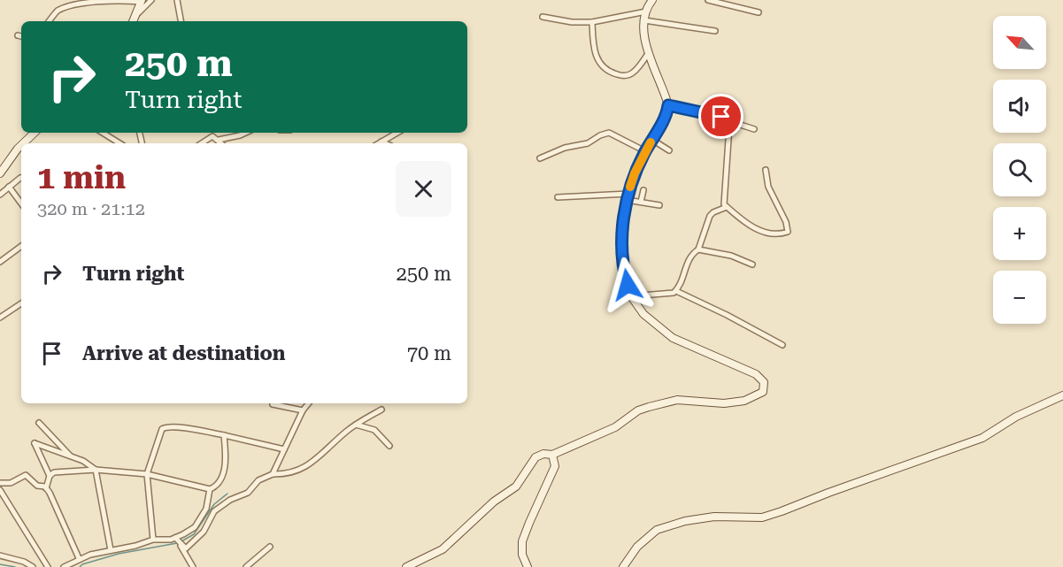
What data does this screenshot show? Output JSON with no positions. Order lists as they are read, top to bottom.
{
  "north": "top left",
  "page": {
    "map_buttons": ["+", "−"],
    "turn": ["250 m", "Turn right"],
    "heading": ["1 min", "320 m · 21:12"],
    "list": [
      {
        "name": "Turn right",
        "value": "250 m"
      },
      {
        "name": "Arrive at destination",
        "value": "70 m"
      }
    ]
  }
}
